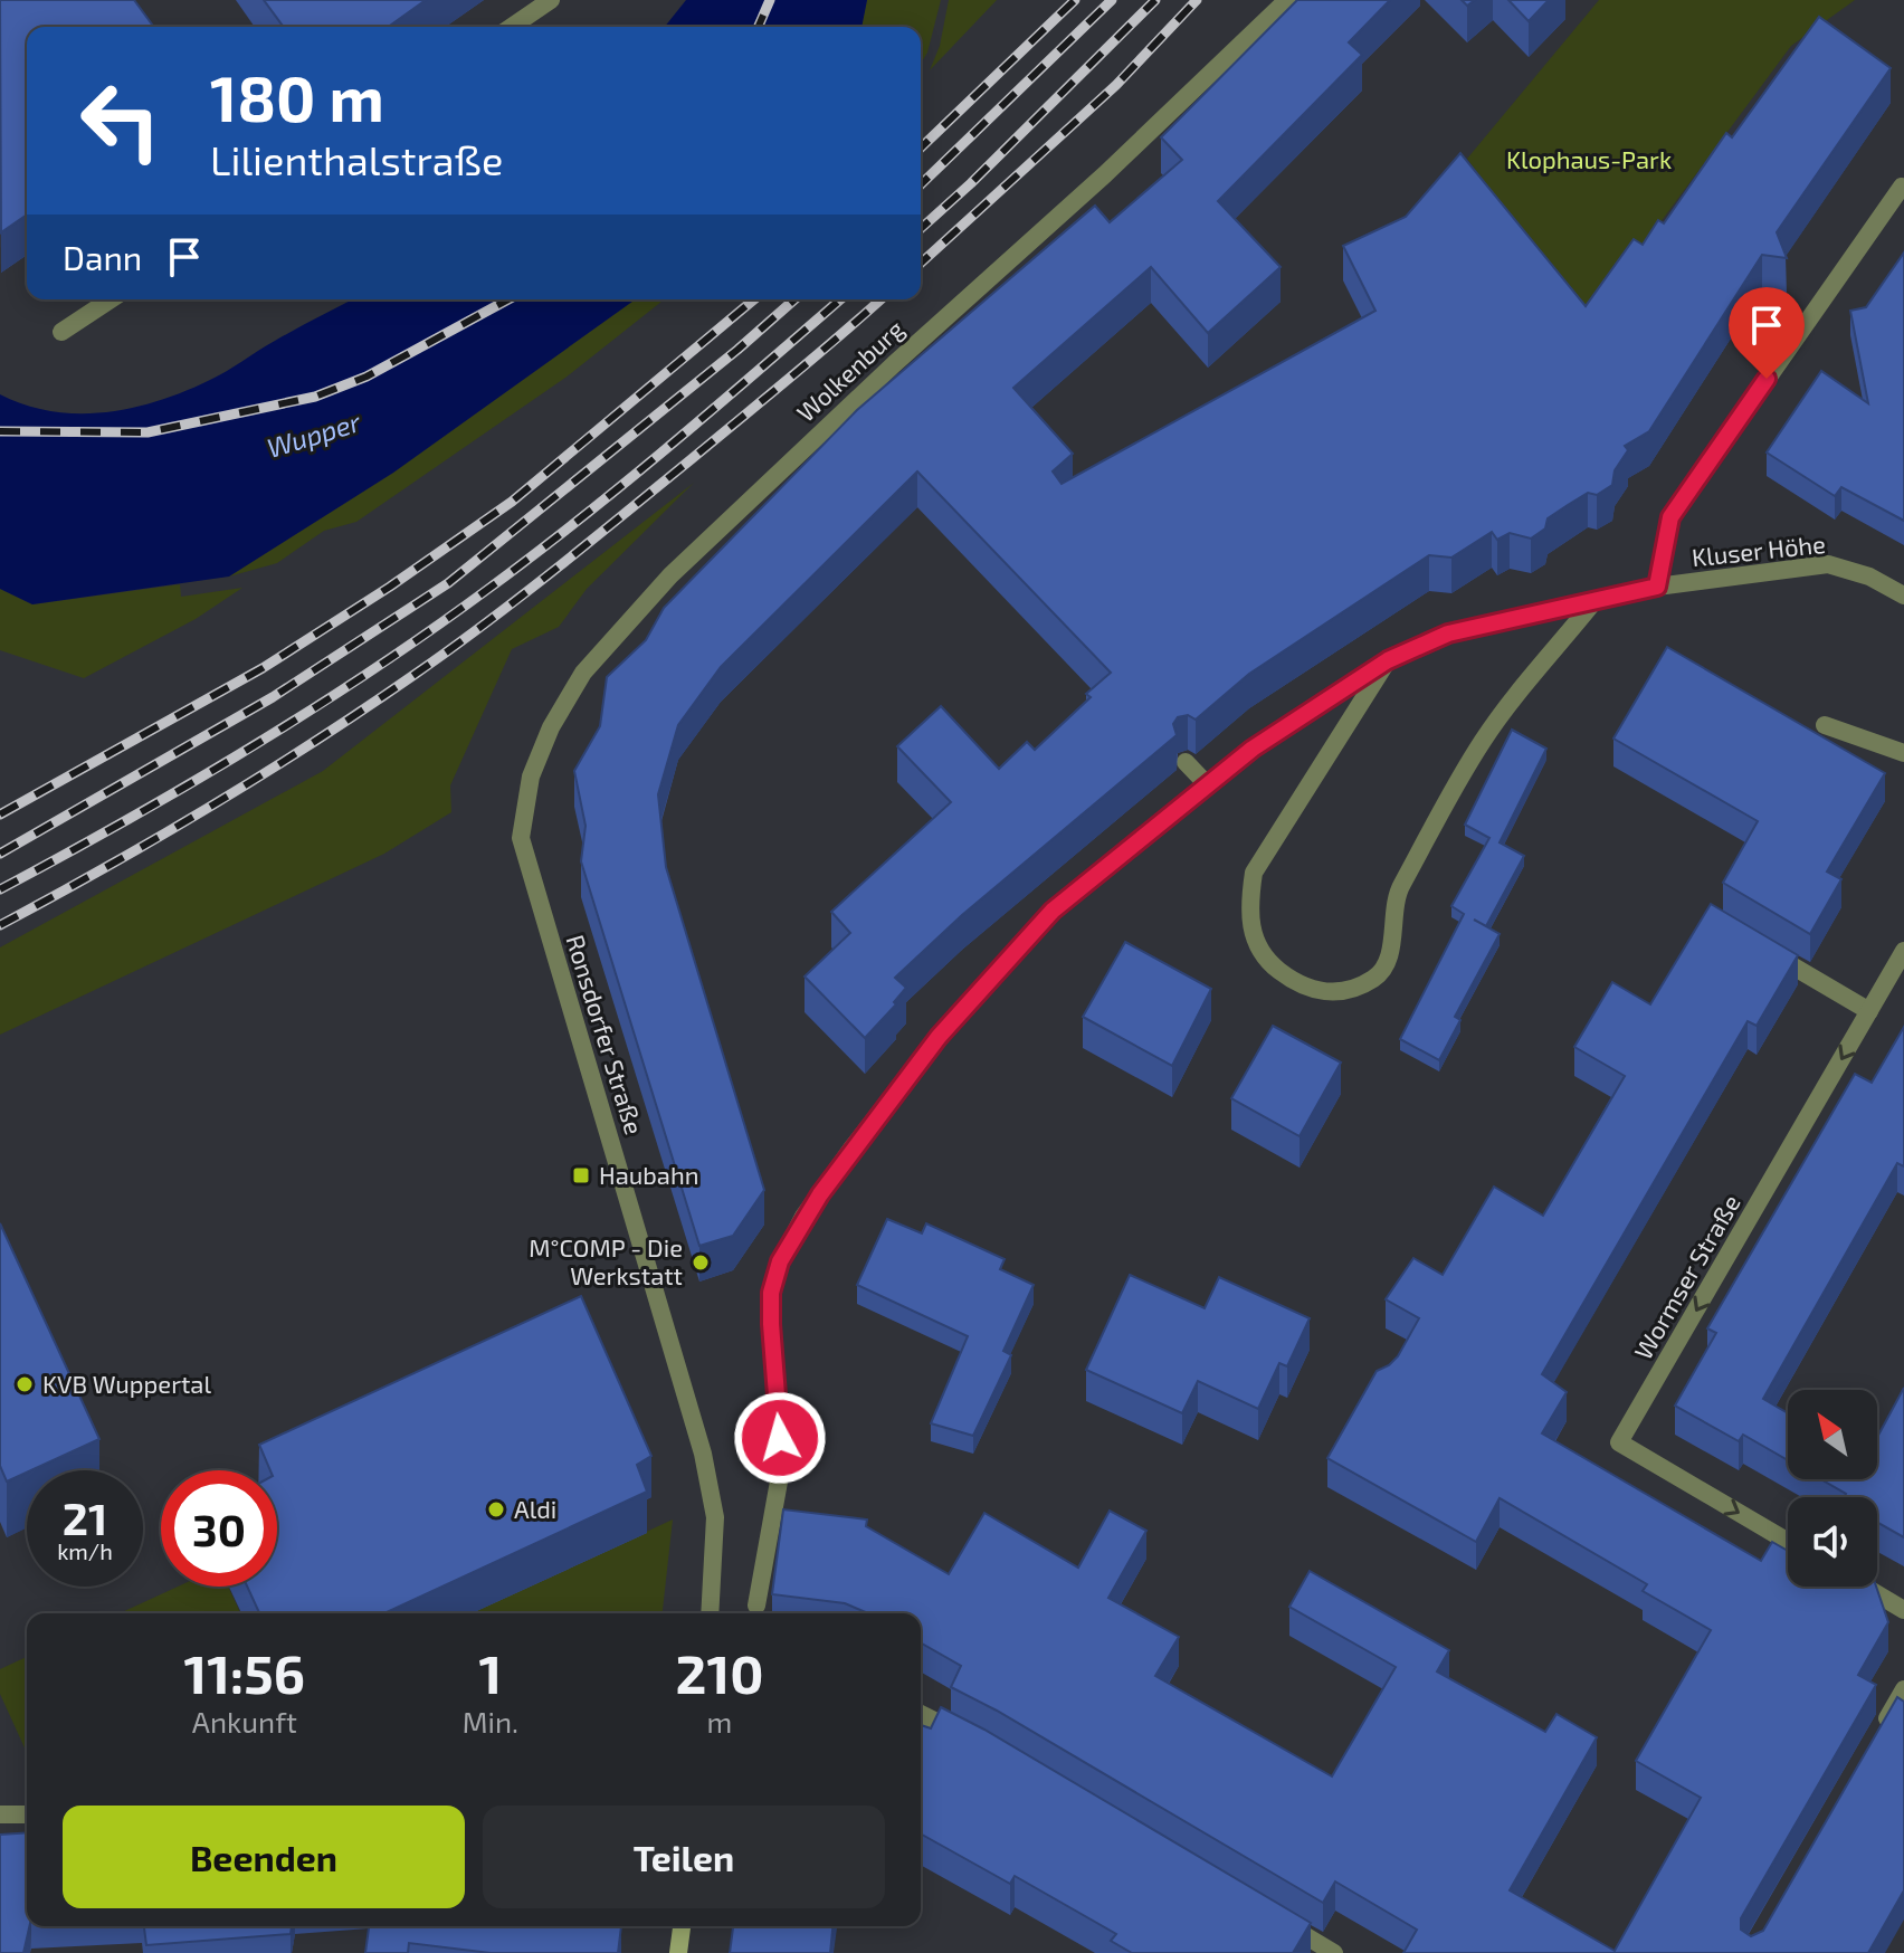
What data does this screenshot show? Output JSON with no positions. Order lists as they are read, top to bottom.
{
  "streets": {
    "street": [
      "Wolkenburg",
      "Kluser Höhe",
      "Ronsdorfer Straße",
      "Wormser Straße"
    ]
  },
  "crossings": [
    ["Wolkenburg", "Ronsdorfer Straße"]
  ],
  "water": ["Wupper"],
  "parks": ["Klophaus-Park"],
  "places": {
    "transit": ["Haubahn"],
    "other": ["M°COMP - Die Werkstatt", "KVB Wuppertal", "Aldi"]
  },
  "north": "top left",
  "page": {
    "turn": ["180 m", "Lilienthalstraße"],
    "then": "Dann",
    "speed": "21 km/h",
    "limit": "30",
    "eta": [
      "11:56",
      "Ankunft",
      "1",
      "Min.",
      "210",
      "m"
    ],
    "buttons": ["Beenden", "Teilen"]
  }
}
